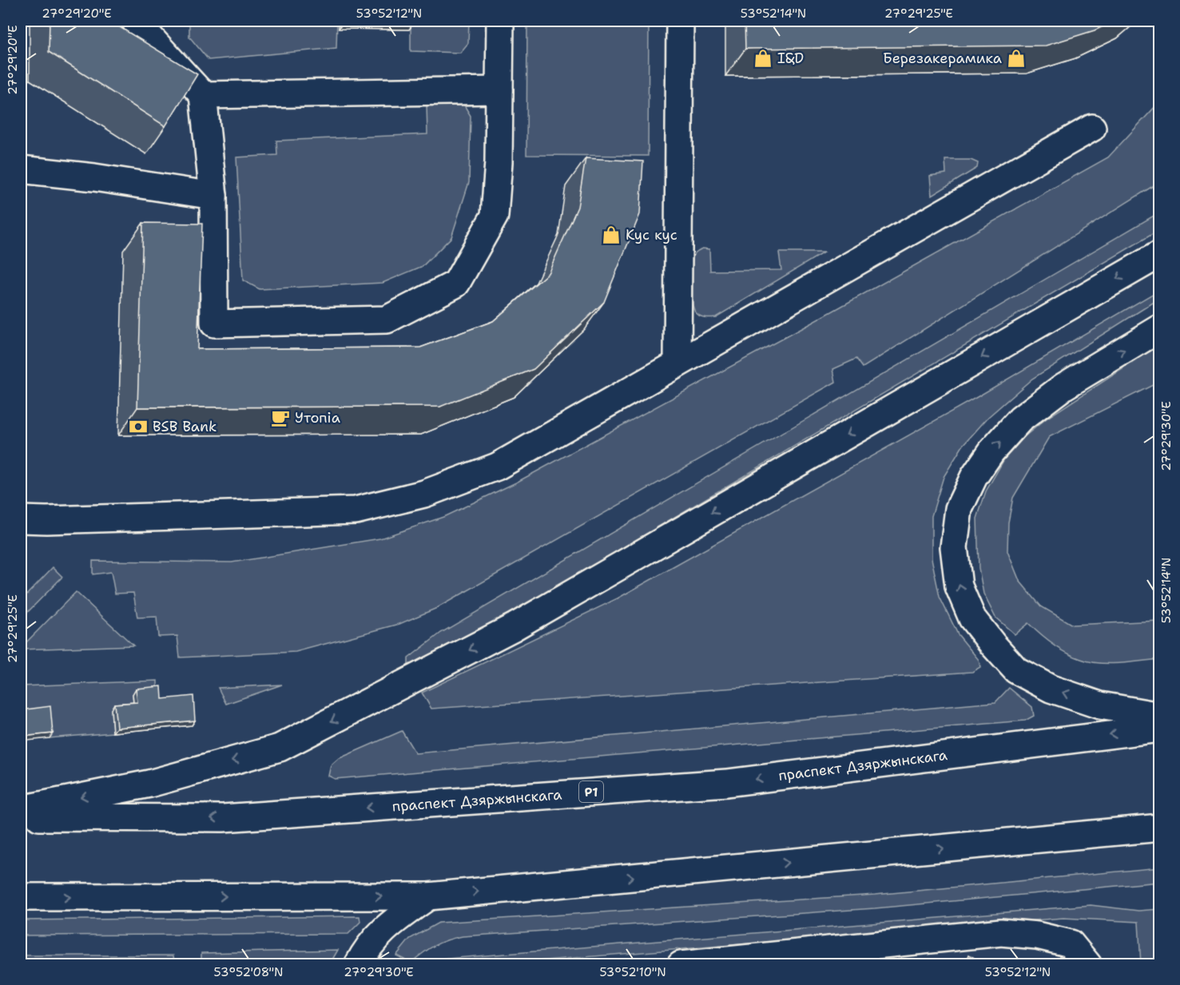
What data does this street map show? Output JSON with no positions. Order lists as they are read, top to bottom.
{
  "streets": {
    "main road": ["праспект Дзяржынскага", "Р1"]
  },
  "places": {
    "shop": ["I&D", "Березакерамика", "Кус кус"],
    "cafe": ["Утопiа"],
    "bank": ["BSB Bank"]
  },
  "coordinates": [
    "27°29'20\"E",
    "53°52'12\"N",
    "53°52'14\"N",
    "27°29'25\"E",
    "27°29'30\"E",
    "53°52'08\"N",
    "53°52'10\"N"
  ]
}
